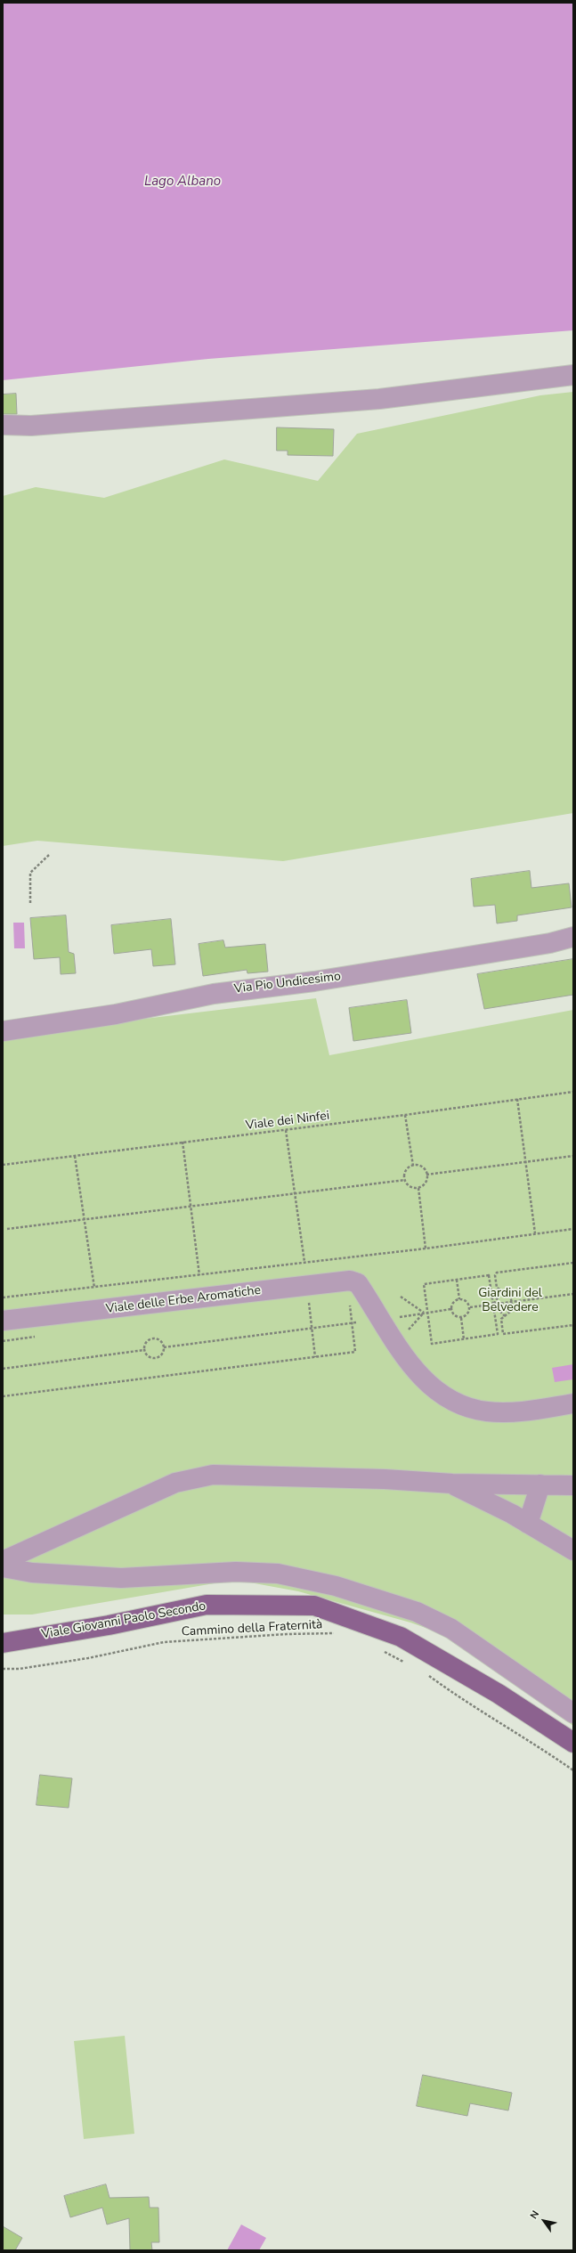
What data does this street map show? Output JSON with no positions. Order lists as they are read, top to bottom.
{
  "streets": {
    "main road": ["Viale Giovanni Paolo Secondo"],
    "street": ["Via Pio Undicesimo", "Viale delle Erbe Aromatiche"],
    "path": ["Viale dei Ninfei", "Cammino della Fraternità"]
  },
  "water": ["Lago Albano"],
  "parks": ["Giardini del Belvedere"],
  "north": "top left"
}
